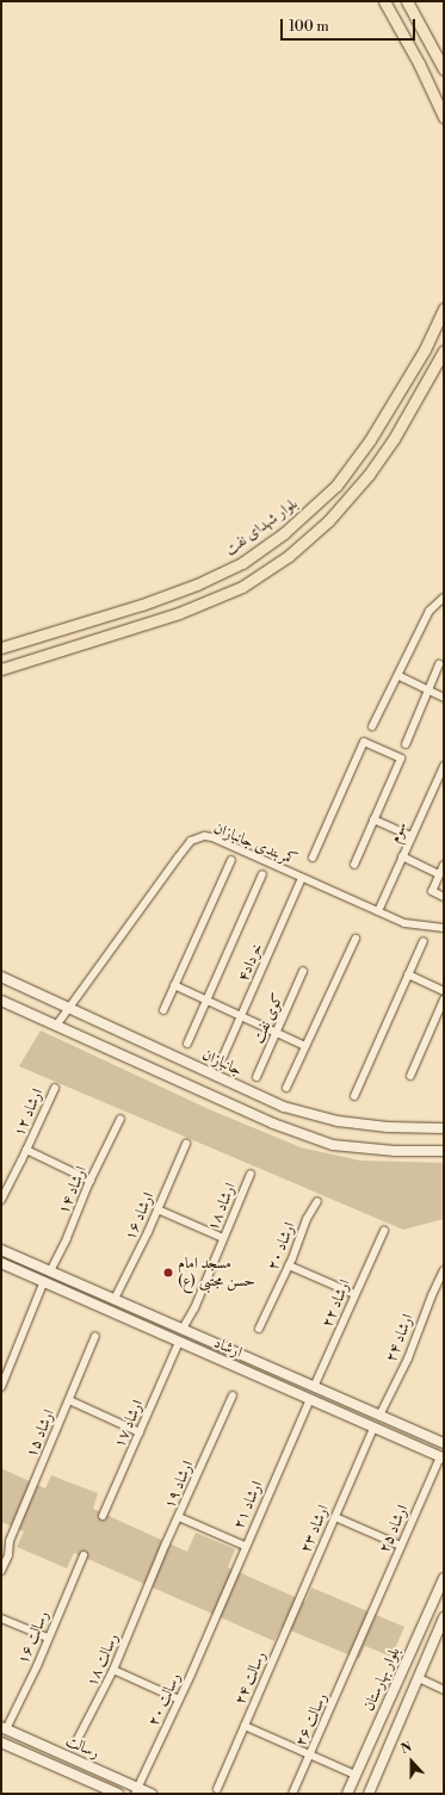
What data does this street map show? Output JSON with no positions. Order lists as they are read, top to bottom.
{
  "streets": {
    "main road": ["بلوار شهدای نفت"],
    "street": [
      "سوم",
      "کمربندی جانبازان",
      "خرداد۴",
      "کوی نفت",
      "جانبازان",
      "ارشاد ۱۲",
      "ارشاد ۱۴",
      "ارشاد ۱۸",
      "ارشاد ۱۶",
      "ارشاد ۲۰",
      "ارشاد ۲۲",
      "ارشاد ۲۴",
      "ارشاد",
      "ارشاد ۱۷",
      "ارشاد ۱۵",
      "ارشاد ۱۹",
      "ارشاد ۲۱",
      "ارشاد ۲۳",
      "ارشاد ۲۵",
      "رسالت ۱۶",
      "رسالت ۱۸",
      "رسالت ۲۴",
      "بلوار بهارستان",
      "رسالت ٢٠",
      "رسالت ۲۶",
      "رسالت"
    ]
  },
  "crossings": [
    ["سوم", "کمربندی جانبازان"],
    ["کمربندی جانبازان", "خرداد۴"],
    ["کمربندی جانبازان", "جانبازان"],
    ["ارشاد ۱۴", "ارشاد"],
    ["ارشاد ۱۸", "ارشاد"],
    ["ارشاد ۱۶", "ارشاد"],
    ["ارشاد ۲۲", "ارشاد"],
    ["ارشاد ۲۴", "ارشاد"],
    ["ارشاد", "ارشاد ۱۷"],
    ["ارشاد", "ارشاد ۲۱"],
    ["ارشاد", "ارشاد ۲۳"],
    ["ارشاد", "ارشاد ۲۵"],
    ["ارشاد ۱۹", "رسالت ۱۸"],
    ["ارشاد ۲۱", "رسالت ٢٠"],
    ["ارشاد ۲۳", "رسالت ۲۴"],
    ["ارشاد ۲۵", "رسالت ۲۶"],
    ["رسالت ۱۶", "رسالت"],
    ["رسالت ٢٠", "رسالت"]
  ],
  "places": ["مسجد امام حسن مجتبی (ع)"],
  "scale_bar": "100 m",
  "north": "top"
}
